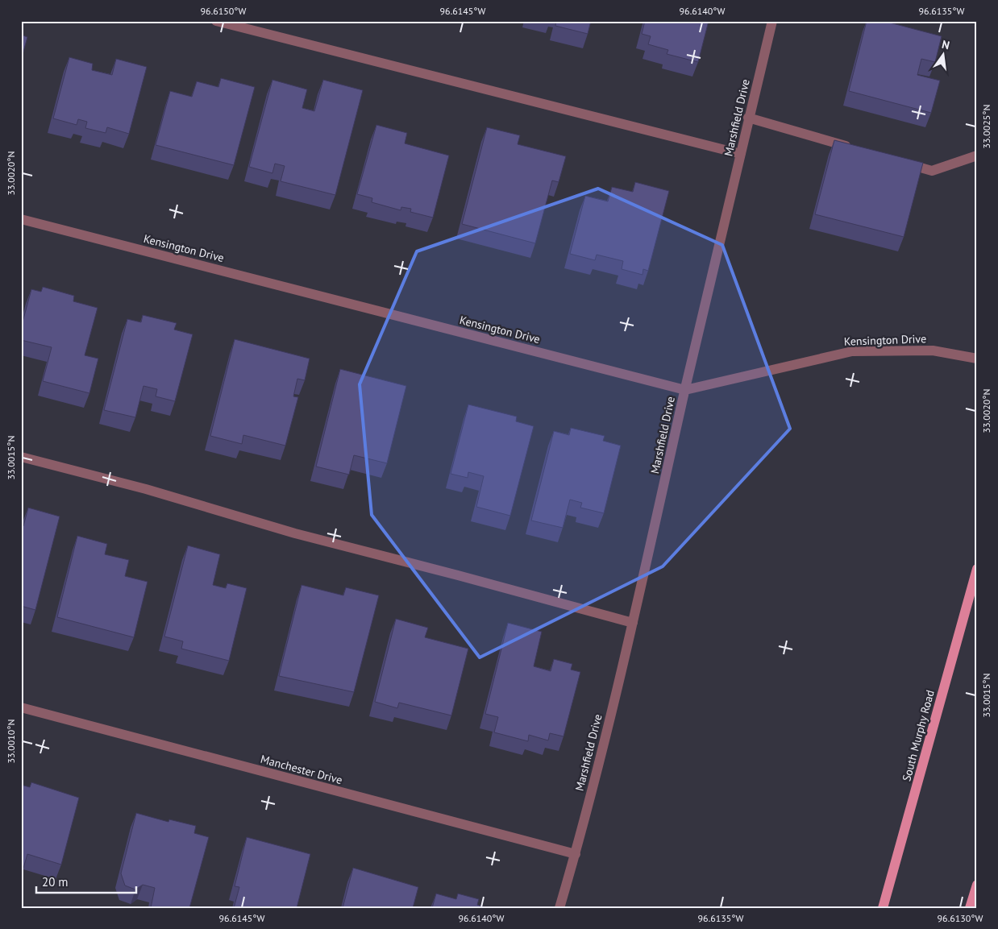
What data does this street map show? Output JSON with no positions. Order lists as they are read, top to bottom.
{
  "streets": {
    "main road": ["South Murphy Road"],
    "street": ["Marshfield Drive", "Kensington Drive", "Manchester Drive"]
  },
  "crossings": [
    ["Marshfield Drive", "Kensington Drive"],
    ["Marshfield Drive", "Manchester Drive"]
  ],
  "scale_bar": "20 m",
  "north": "top",
  "coordinates": [
    "96.6150°W",
    "96.6145°W",
    "96.6140°W",
    "96.6135°W",
    "33.0025°N",
    "33.0020°N",
    "33.0015°N",
    "33.0010°N",
    "96.6130°W"
  ]
}
